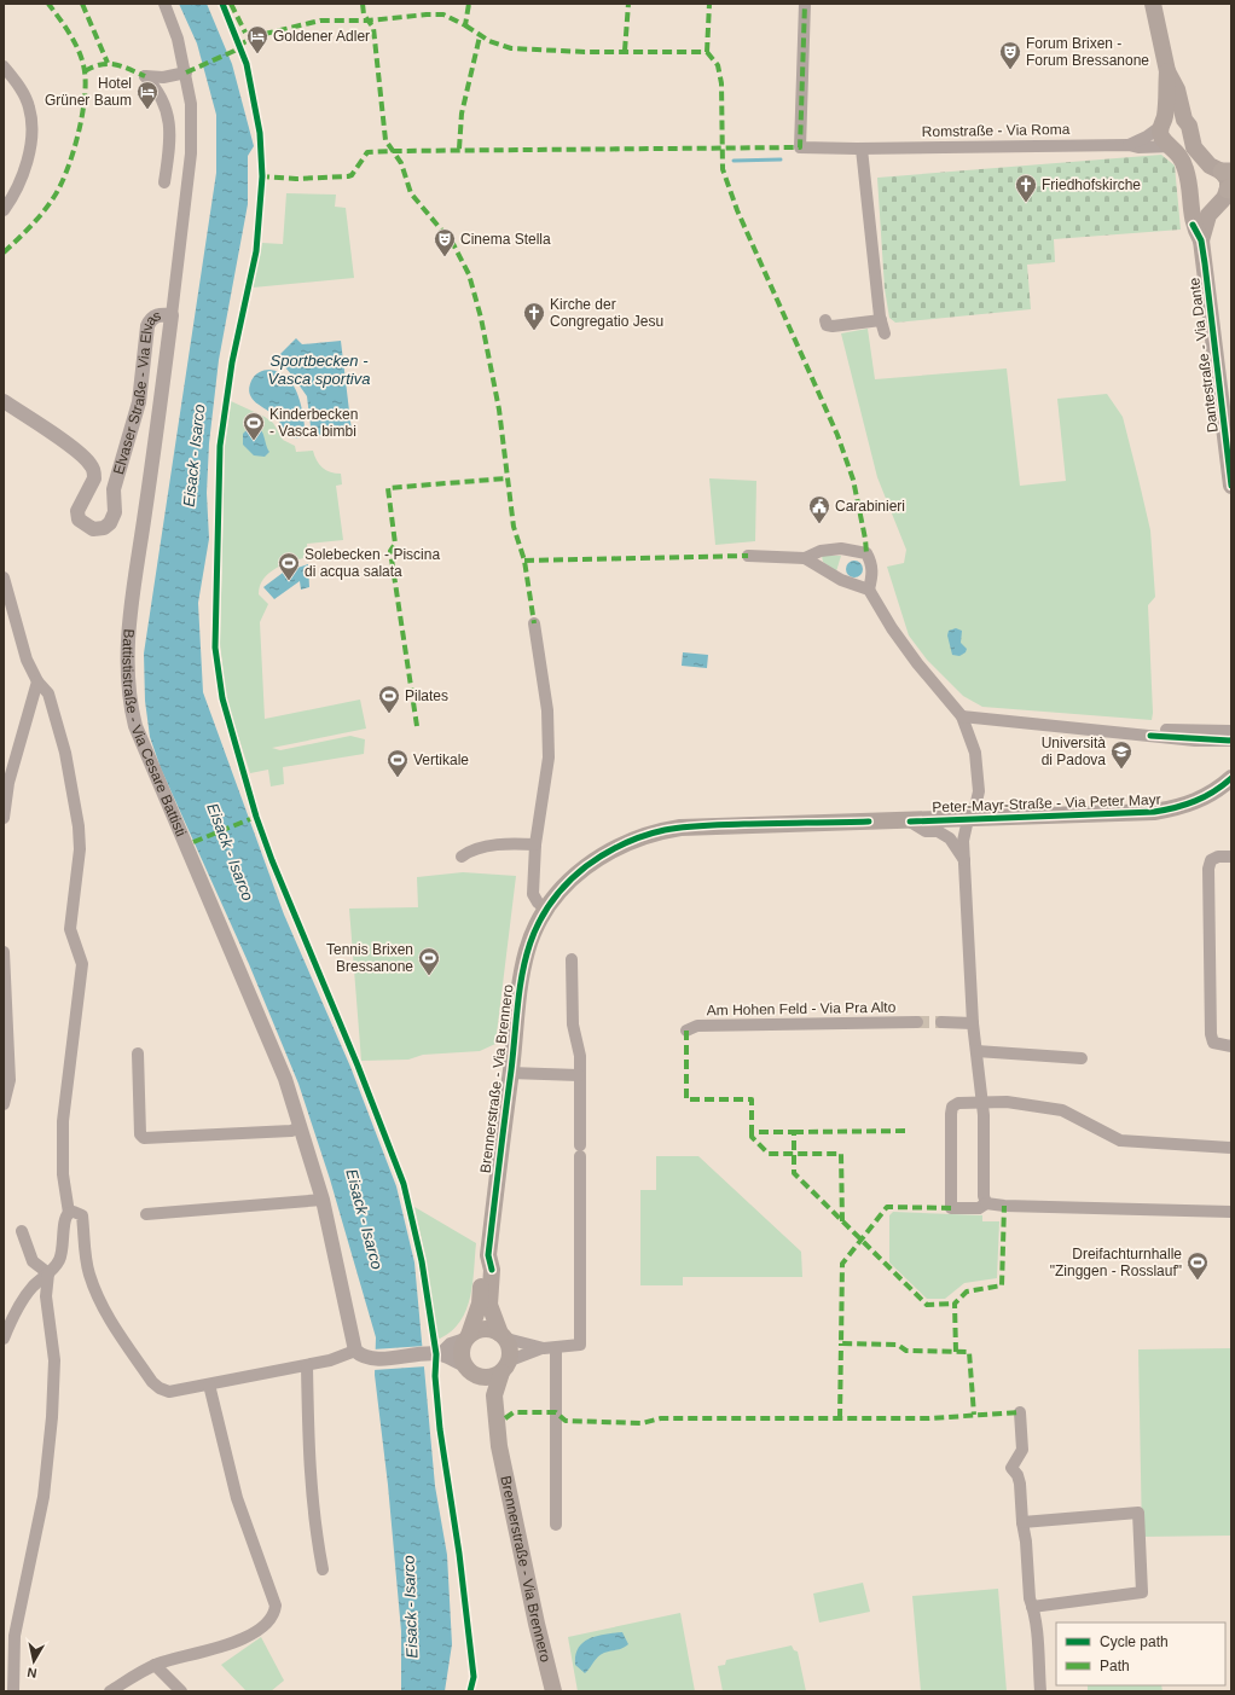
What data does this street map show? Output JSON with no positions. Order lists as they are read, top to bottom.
{
  "streets": {
    "main road": ["Dantestraße - Via Dante", "Peter-Mayr-Straße - Via Peter Mayr", "Brennerstraße - Via Brennero"],
    "street": [
      "Romstraße - Via Roma",
      "Elvaser Straße - Via Elvas",
      "Battististraße - Via Cesare Battisti",
      "Am Hohen Feld - Via Pra Alto"
    ]
  },
  "crossings": [
    ["Romstraße - Via Roma", "Dantestraße - Via Dante"],
    ["Elvaser Straße - Via Elvas", "Battististraße - Via Cesare Battisti"],
    ["Peter-Mayr-Straße - Via Peter Mayr", "Brennerstraße - Via Brennero"]
  ],
  "water": ["Sportbecken - Vasca sportiva", "Eisack - Isarco"],
  "places": {
    "hotel": ["Goldener Adler", "Hotel Grüner Baum"],
    "theatre": ["Forum Brixen - Forum Bressanone", "Cinema Stella"],
    "church": ["Friedhofskirche", "Kirche der Congregatio Jesu"],
    "sports": [
      "Kinderbecken - Vasca bimbi",
      "Solebecken - Piscina di acqua salata",
      "Pilates",
      "Vertikale",
      "Tennis Brixen Bressanone",
      "Dreifachturnhalle \"Zinggen - Rosslauf\""
    ],
    "public building": ["Carabinieri"],
    "school or university": ["Università di Padova"]
  },
  "legend": ["Cycle path", "Path"],
  "north": "bottom"
}
